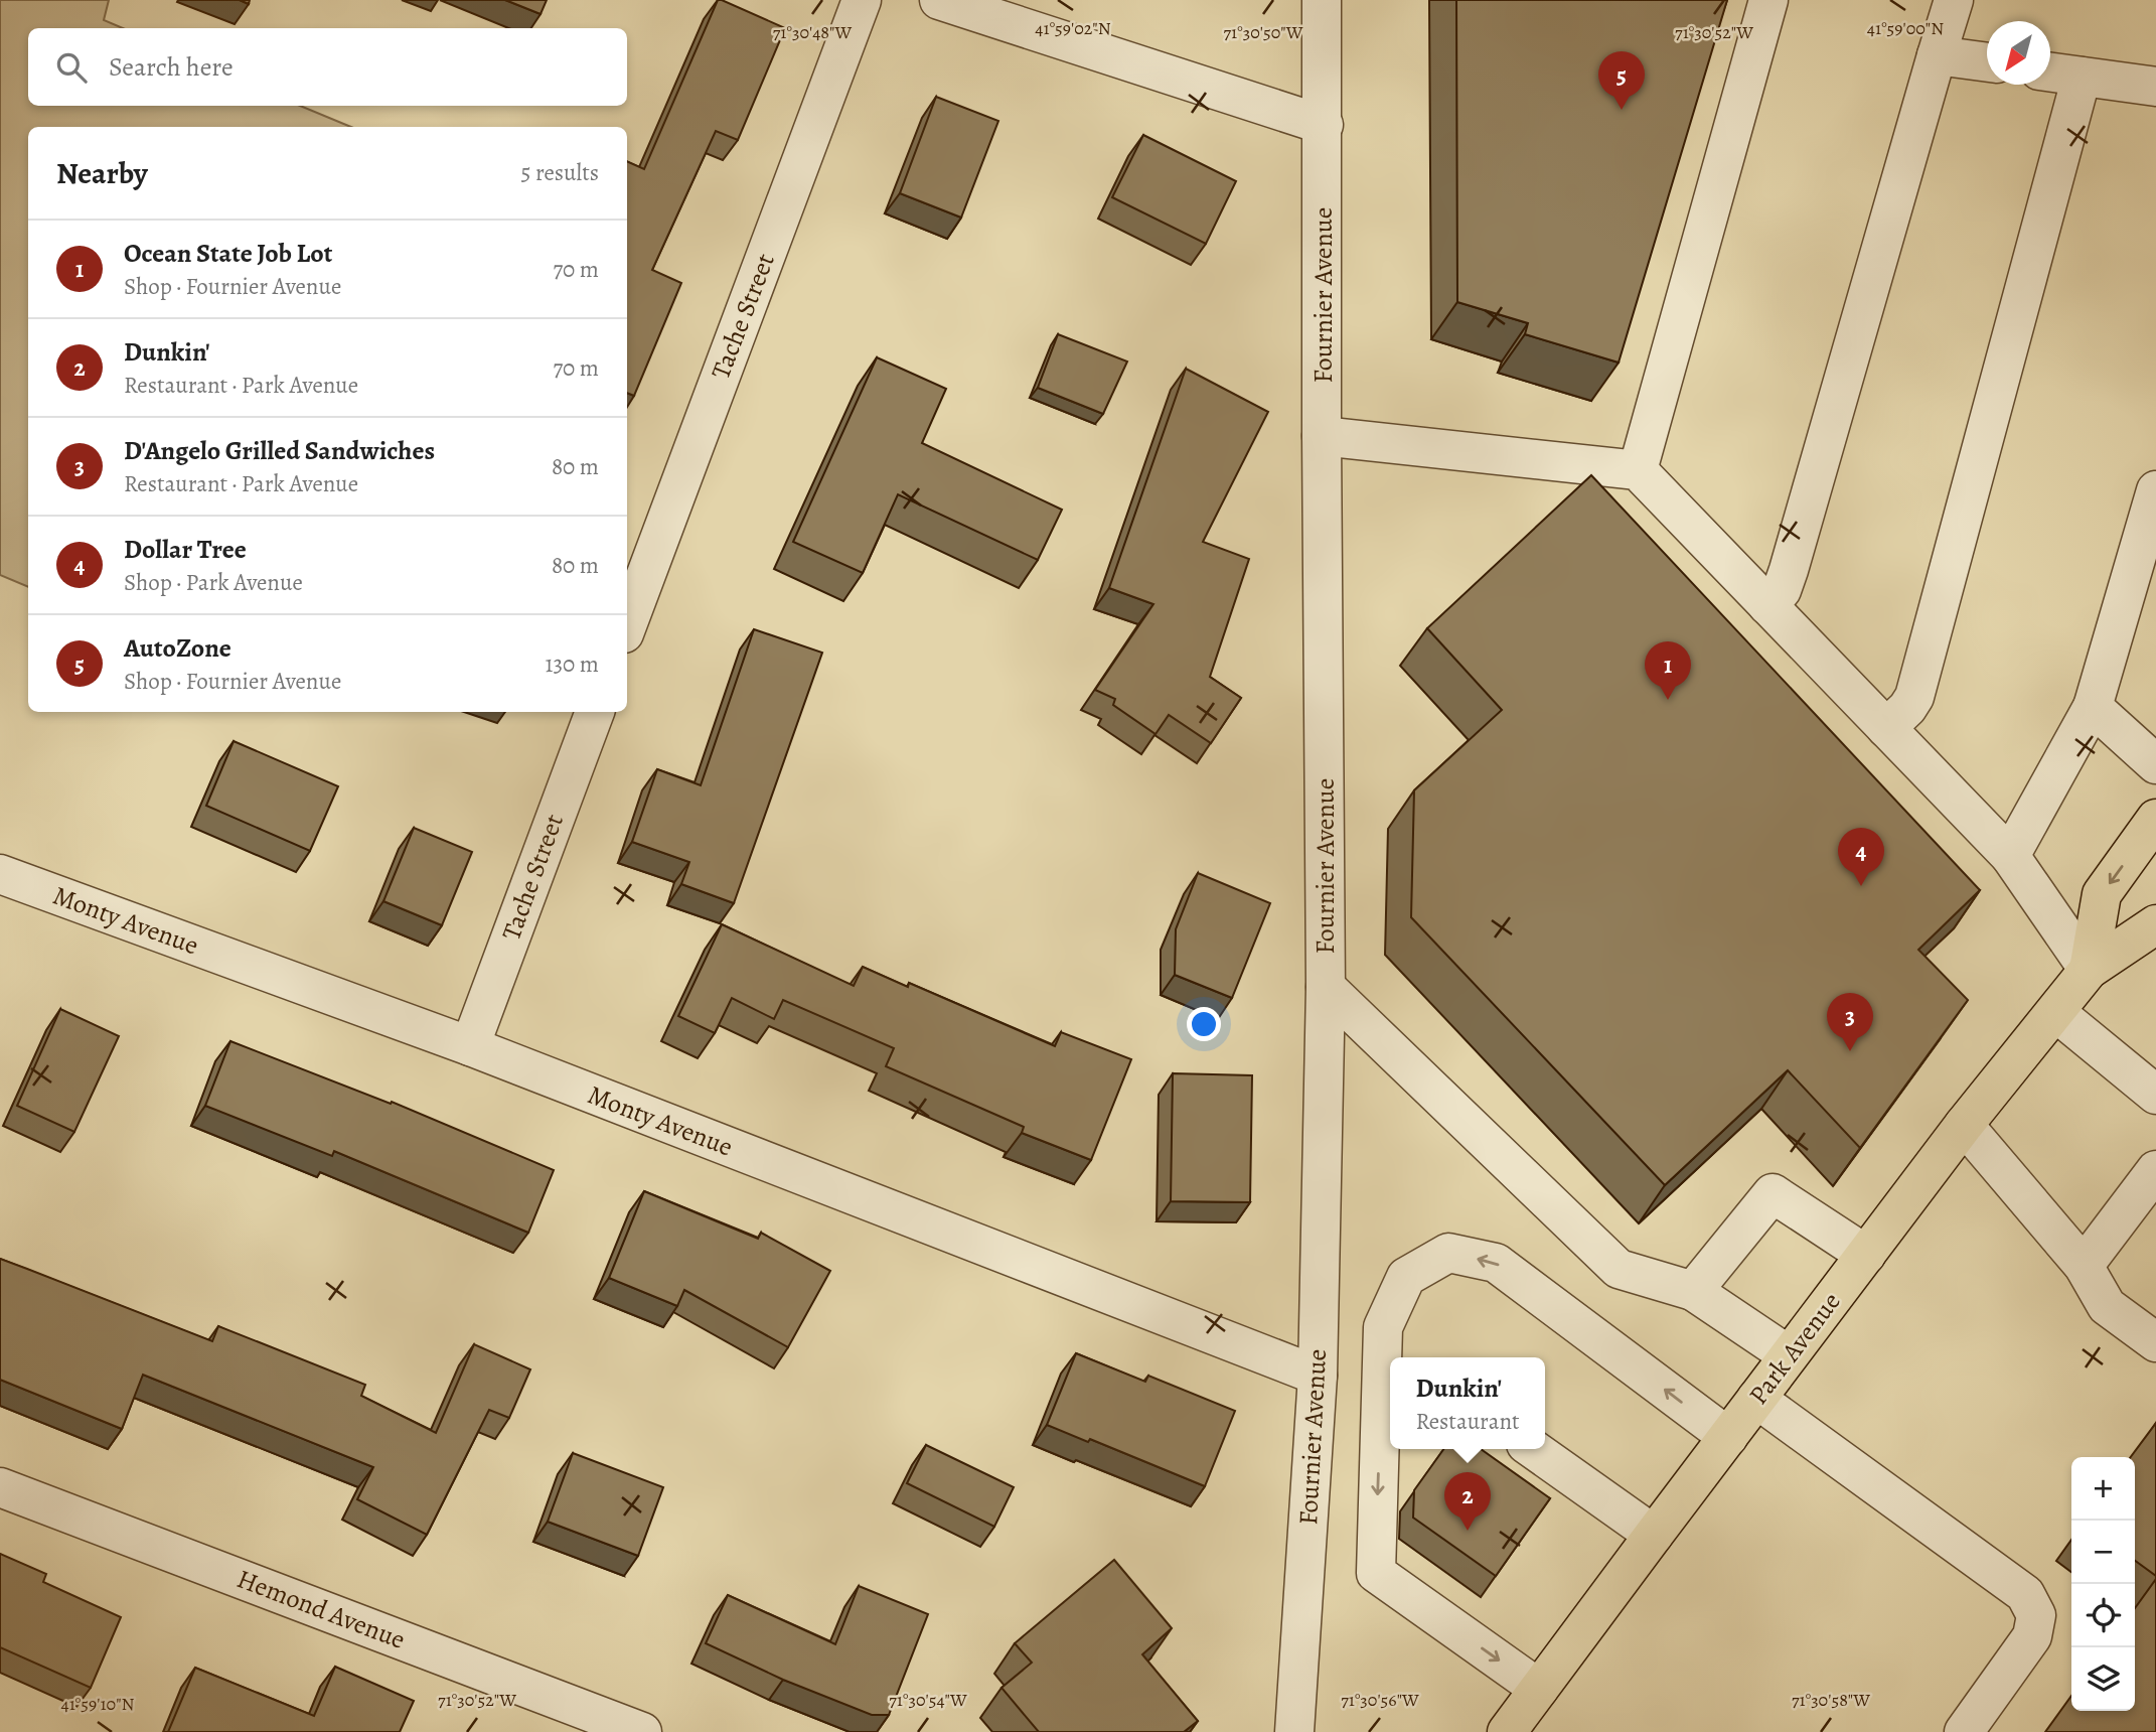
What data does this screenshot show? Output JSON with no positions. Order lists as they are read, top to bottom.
{
  "streets": {
    "main road": ["Park Avenue"],
    "street": [
      "Fournier Avenue",
      "Tache Street",
      "Monty Avenue",
      "Hemond Avenue"
    ]
  },
  "crossings": [
    ["Fournier Avenue", "Monty Avenue"],
    ["Tache Street", "Monty Avenue"]
  ],
  "north": "bottom left",
  "page": {
    "search": "Search here",
    "pins": [
      "5",
      "1",
      "4",
      "3",
      "2"
    ],
    "heading": ["Nearby", "5 results"],
    "list": [
      {
        "mark": "1",
        "name": "Ocean State Job Lot",
        "note": "Shop · Fournier Avenue",
        "value": "70 m"
      },
      {
        "mark": "2",
        "name": "Dunkin'",
        "note": "Restaurant · Park Avenue",
        "value": "70 m"
      },
      {
        "mark": "3",
        "name": "D'Angelo Grilled Sandwiches",
        "note": "Restaurant · Park Avenue",
        "value": "80 m"
      },
      {
        "mark": "4",
        "name": "Dollar Tree",
        "note": "Shop · Park Avenue",
        "value": "80 m"
      },
      {
        "mark": "5",
        "name": "AutoZone",
        "note": "Shop · Fournier Avenue",
        "value": "130 m"
      }
    ],
    "popup": ["Dunkin'", "Restaurant"],
    "map_buttons": ["+", "−"]
  },
  "coordinates": [
    "41°59'02\"N",
    "41°59'00\"N",
    "71°30'52\"W",
    "71°30'48\"W",
    "71°30'50\"W",
    "71°30'54\"W",
    "71°30'56\"W",
    "71°30'58\"W",
    "41°59'10\"N"
  ]
}
